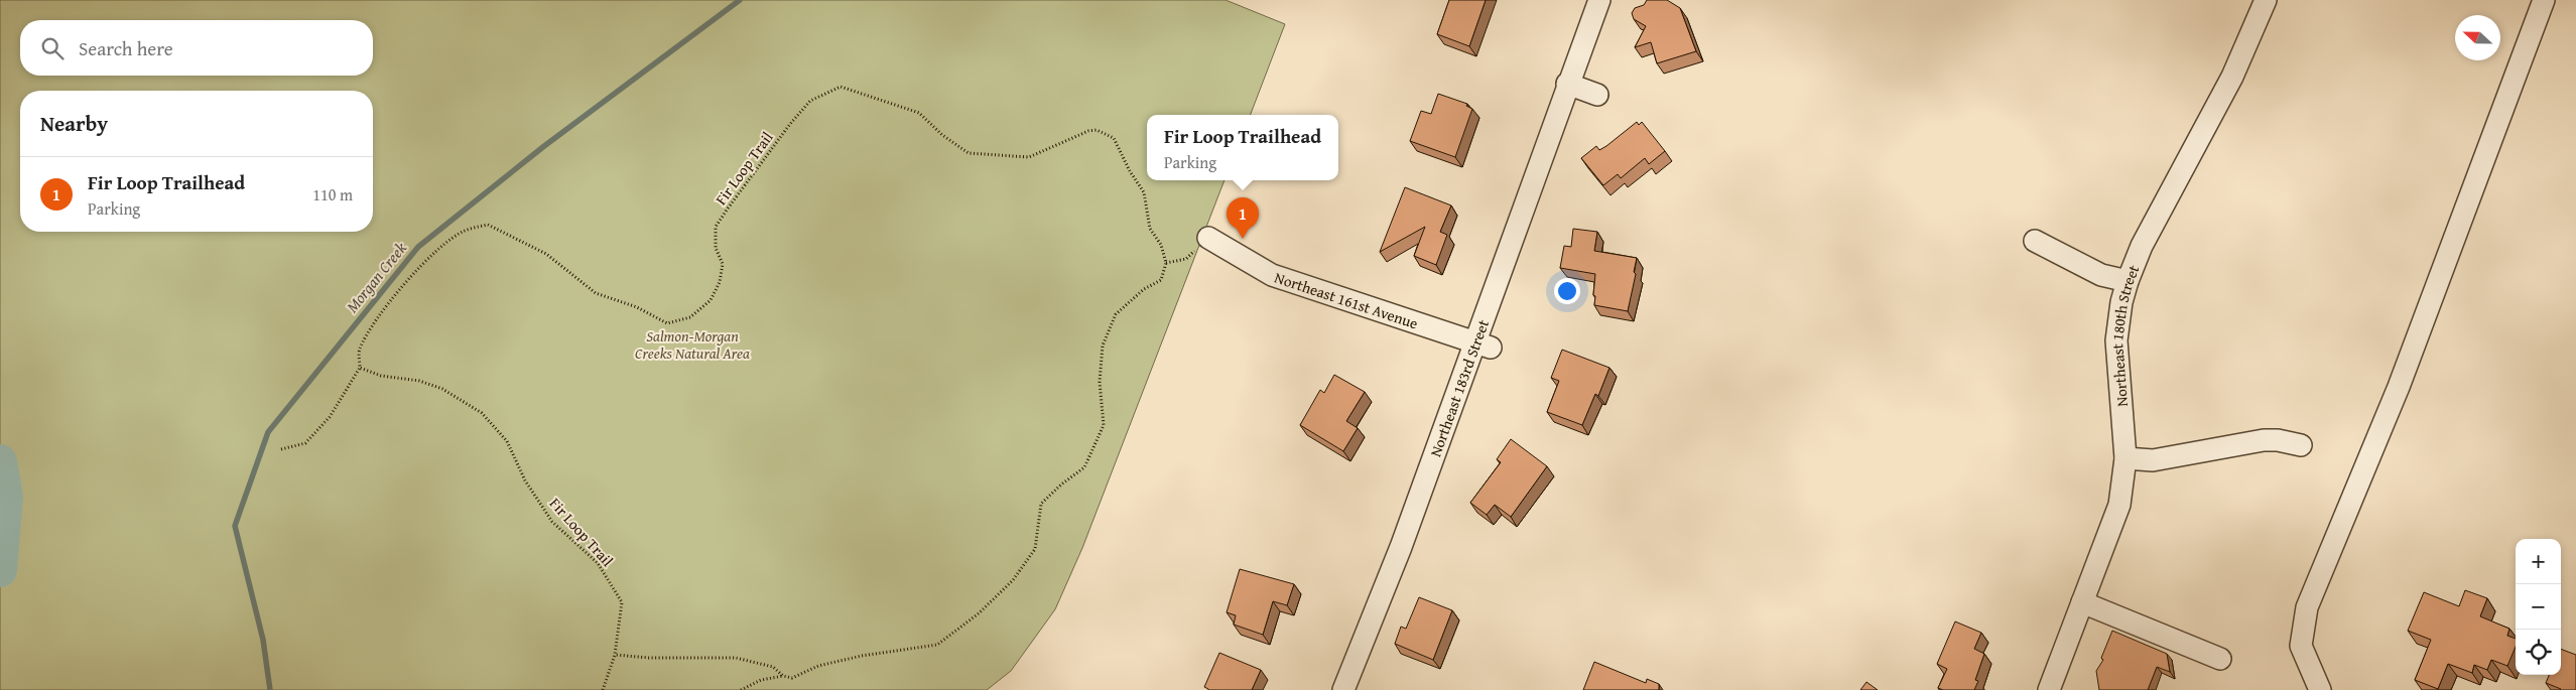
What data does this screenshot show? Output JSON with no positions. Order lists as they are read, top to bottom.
{
  "streets": {
    "street": ["Northeast 161st Avenue", "Northeast 180th Street", "Northeast 183rd Street"],
    "path": ["Fir Loop Trail"]
  },
  "crossings": [
    ["Northeast 161st Avenue", "Northeast 183rd Street"]
  ],
  "water": ["Morgan Creek"],
  "parks": ["Salmon-Morgan Creeks Natural Area"],
  "north": "left",
  "page": {
    "search": "Search here",
    "heading": "Nearby",
    "popup": ["Fir Loop Trailhead", "Parking"],
    "list": [
      {
        "mark": "1",
        "name": "Fir Loop Trailhead",
        "note": "Parking",
        "value": "110 m"
      }
    ],
    "pins": "1",
    "map_buttons": ["+", "−"]
  }
}
